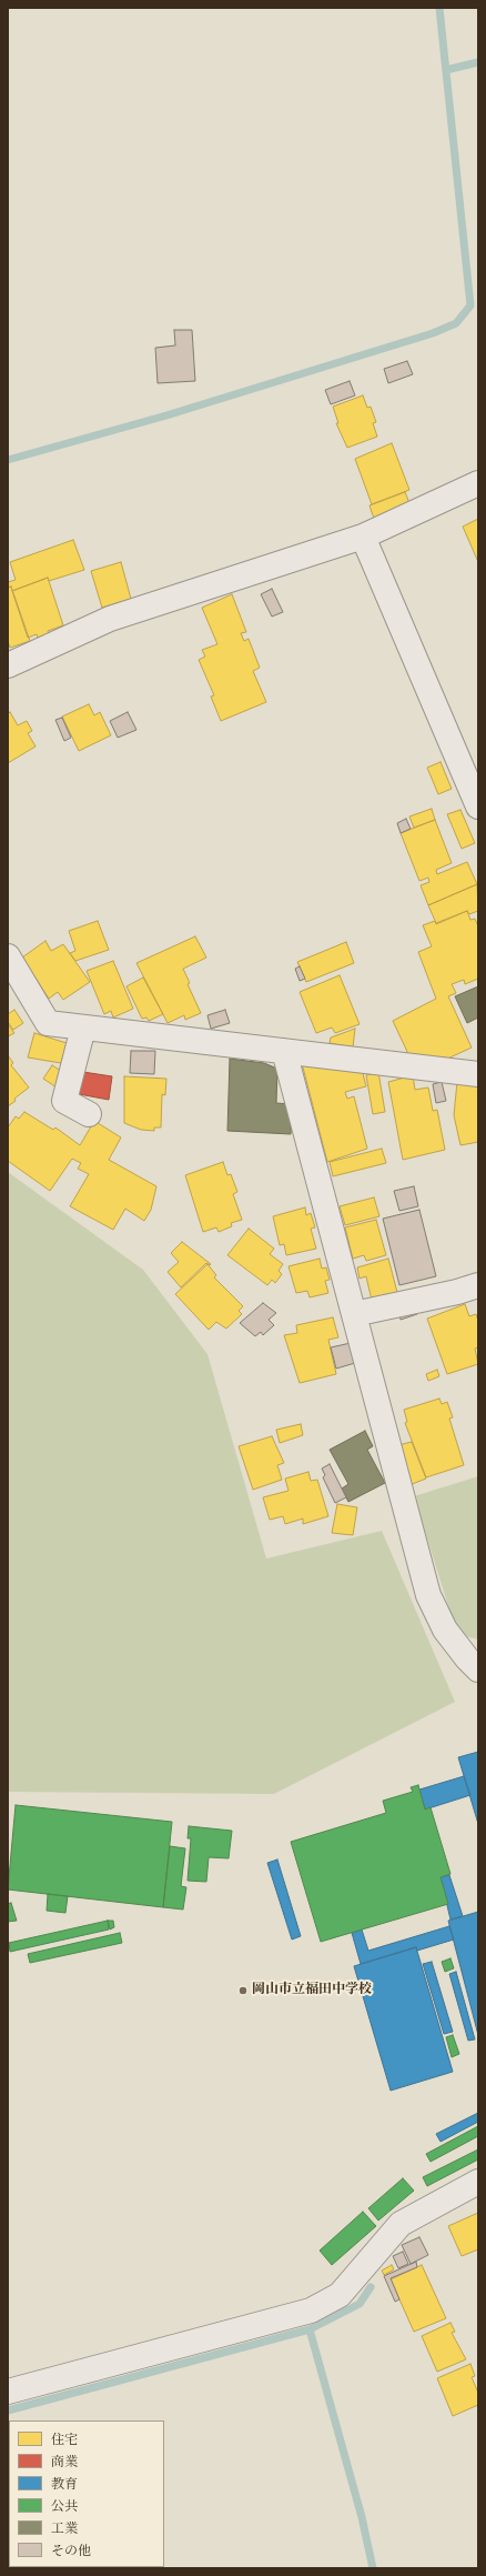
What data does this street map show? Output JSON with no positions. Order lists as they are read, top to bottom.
{
  "places": ["岡山市立福田中学校"],
  "legend": [
    "住宅",
    "商業",
    "教育",
    "公共",
    "工業",
    "その他"
  ]
}
